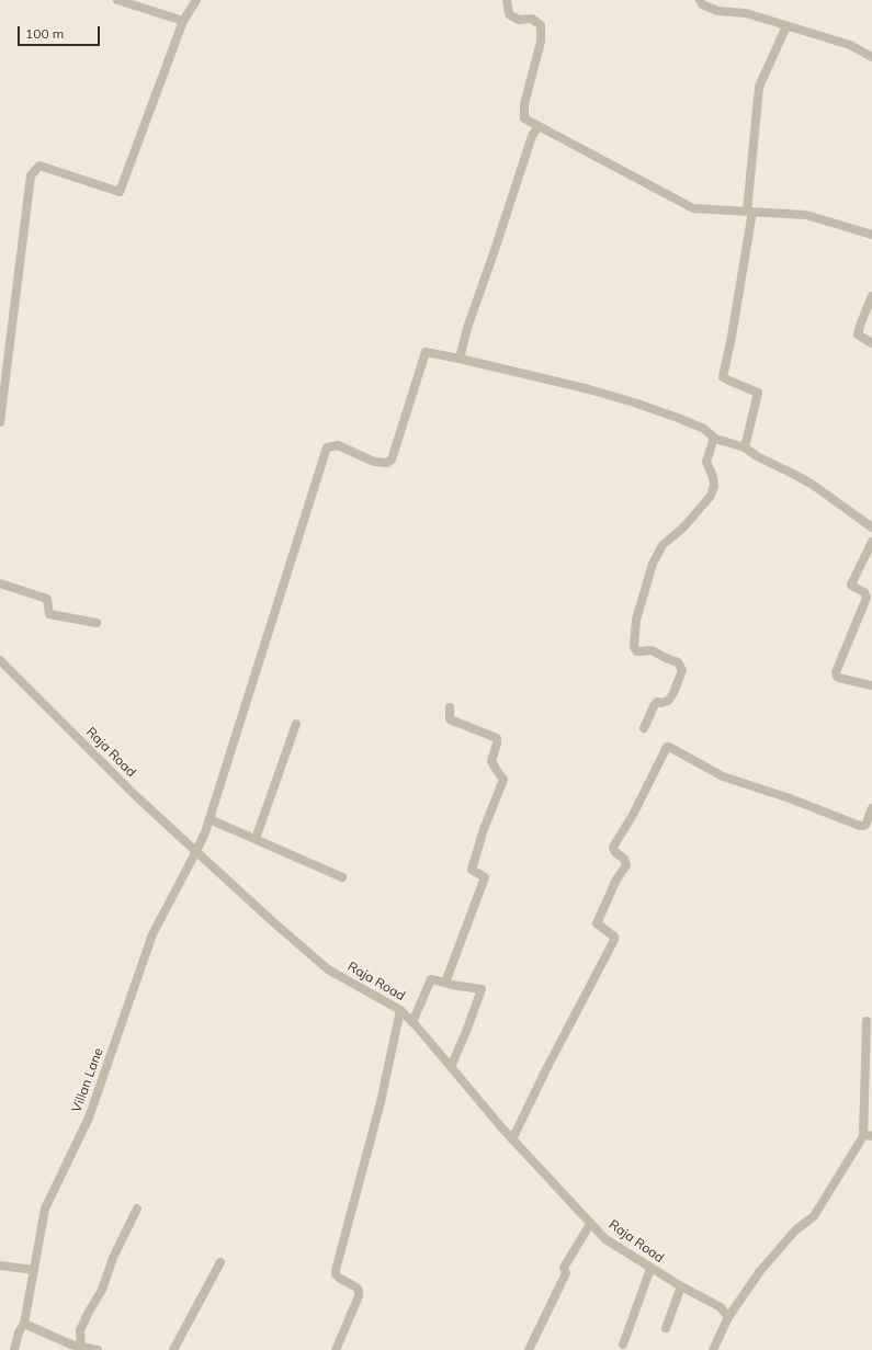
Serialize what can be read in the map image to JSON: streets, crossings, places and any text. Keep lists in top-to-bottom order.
{
  "streets": {
    "street": ["Raja Road", "Villan Lane"]
  },
  "crossings": [
    ["Raja Road", "Villan Lane"]
  ],
  "scale_bar": "100 m"
}
